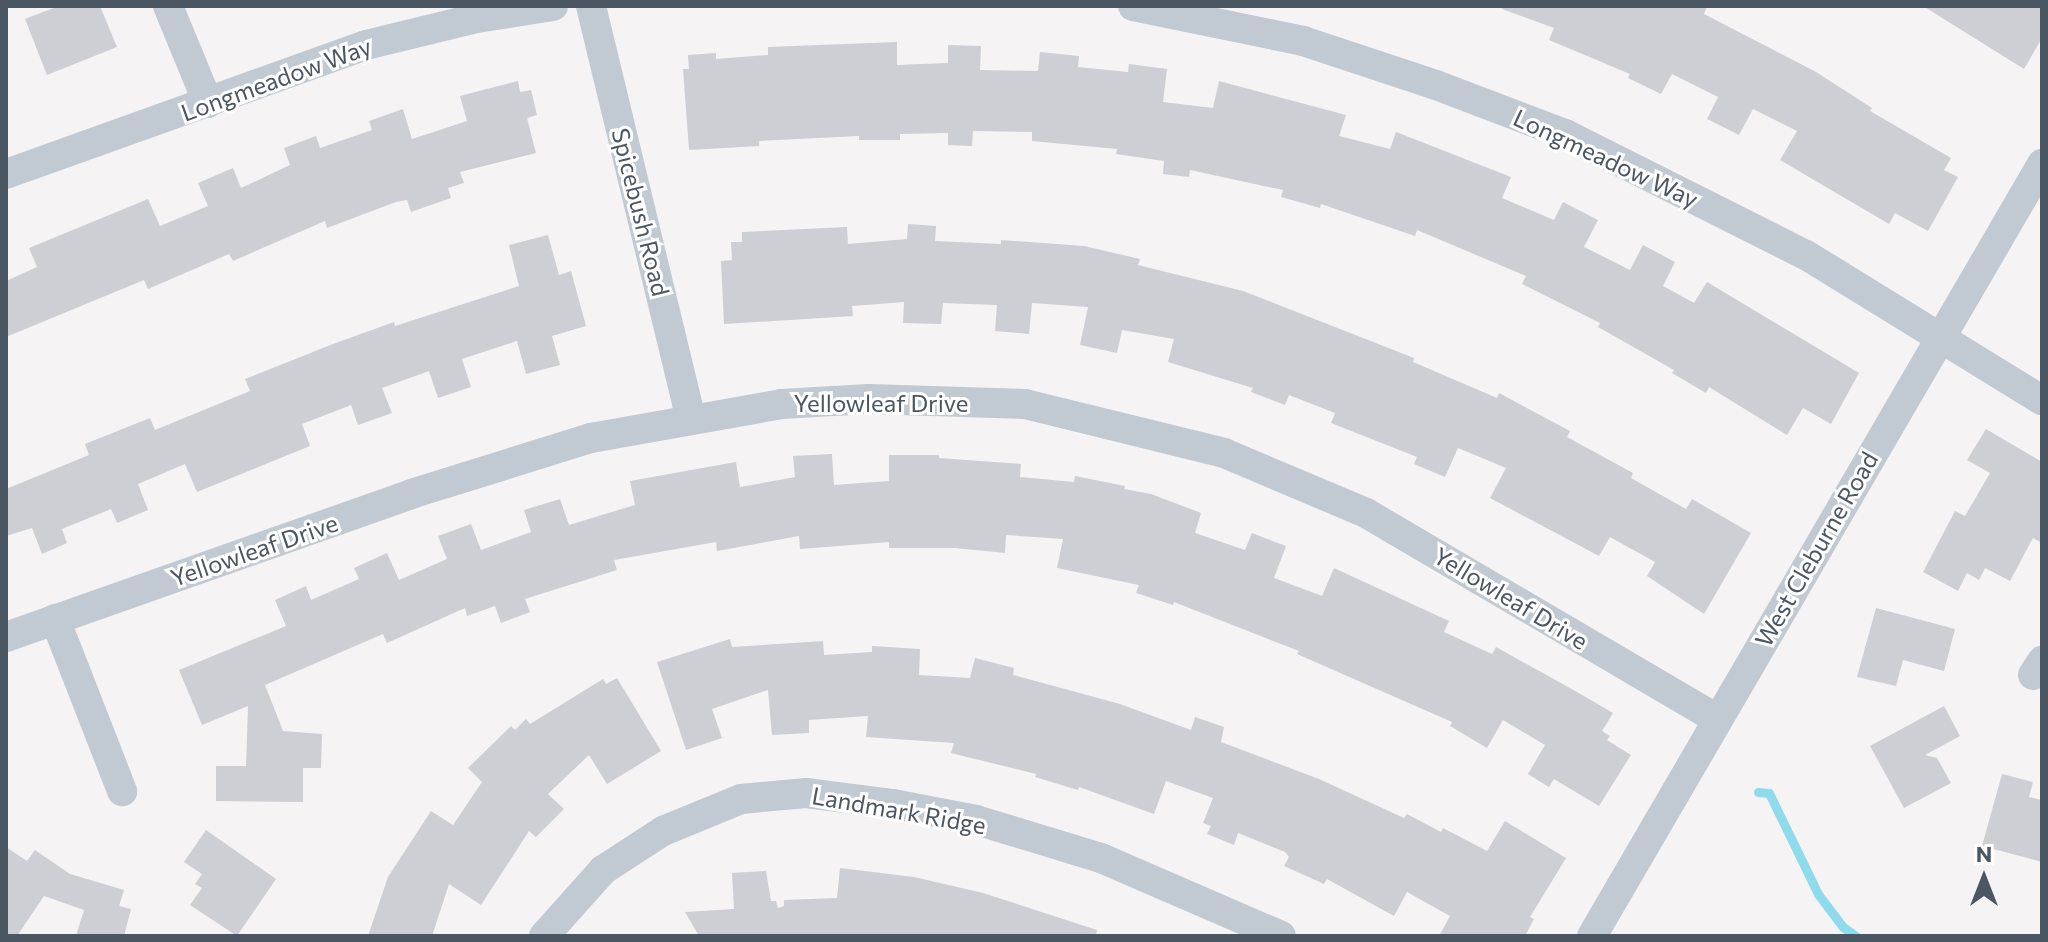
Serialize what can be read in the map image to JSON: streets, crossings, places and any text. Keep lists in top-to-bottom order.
{
  "streets": {
    "street": [
      "Longmeadow Way",
      "Spicebush Road",
      "Yellowleaf Drive",
      "West Cleburne Road",
      "Landmark Ridge"
    ]
  },
  "crossings": [
    ["Longmeadow Way", "West Cleburne Road"],
    ["Spicebush Road", "Yellowleaf Drive"],
    ["Yellowleaf Drive", "West Cleburne Road"]
  ],
  "north": "top"
}
